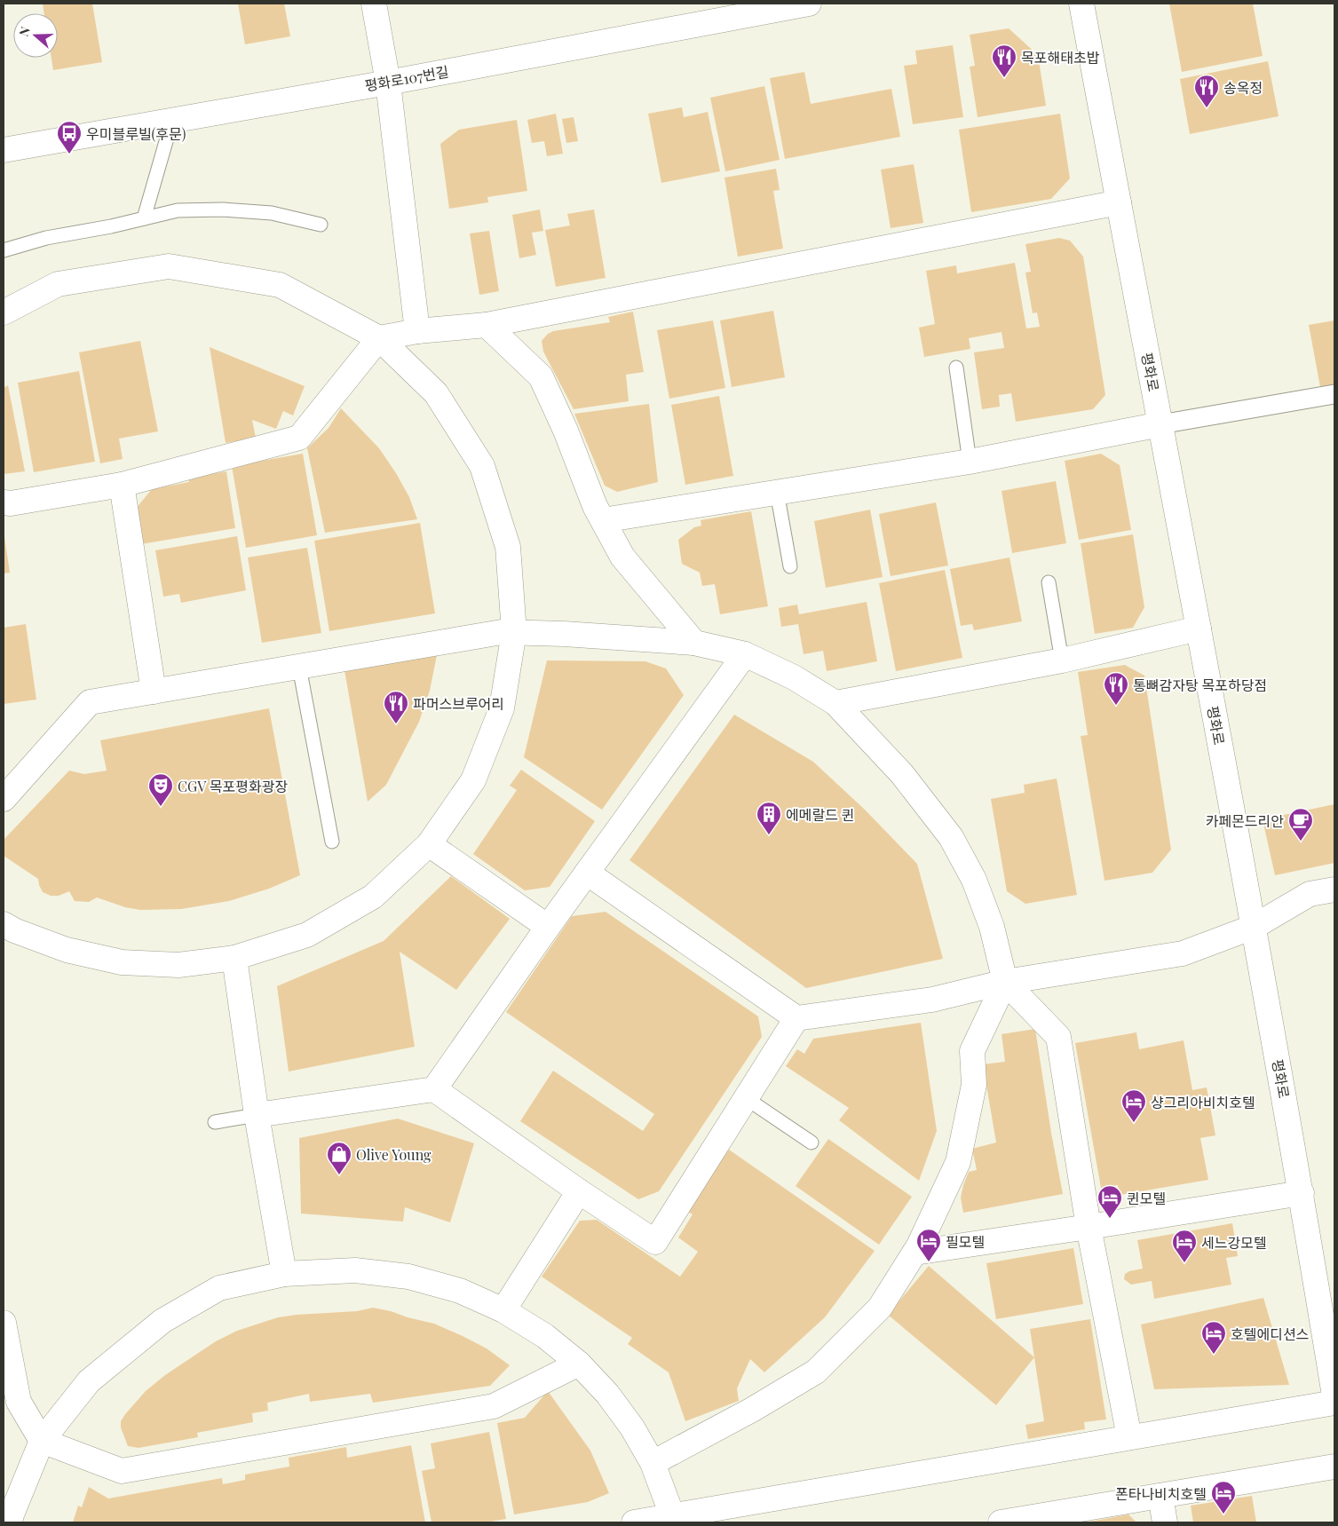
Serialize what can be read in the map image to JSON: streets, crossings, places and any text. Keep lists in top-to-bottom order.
{
  "streets": {
    "street": ["평화로107번길", "평화로"]
  },
  "places": {
    "restaurant": [
      "목포해태초밥",
      "송옥정",
      "통뼈감자탕 목포하당점",
      "파머스브루어리"
    ],
    "bus stop": ["우미블루빌(후문)"],
    "theatre": ["CGV 목포평화광장"],
    "building": ["에메랄드 퀸"],
    "cafe": ["카페몬드리안"],
    "hotel": [
      "샹그리아비치호텔",
      "퀸모텔",
      "필모텔",
      "세느강모텔",
      "호텔에디션스",
      "폰타나비치호텔"
    ],
    "shop": ["Olive Young"]
  },
  "north": "left"
}
